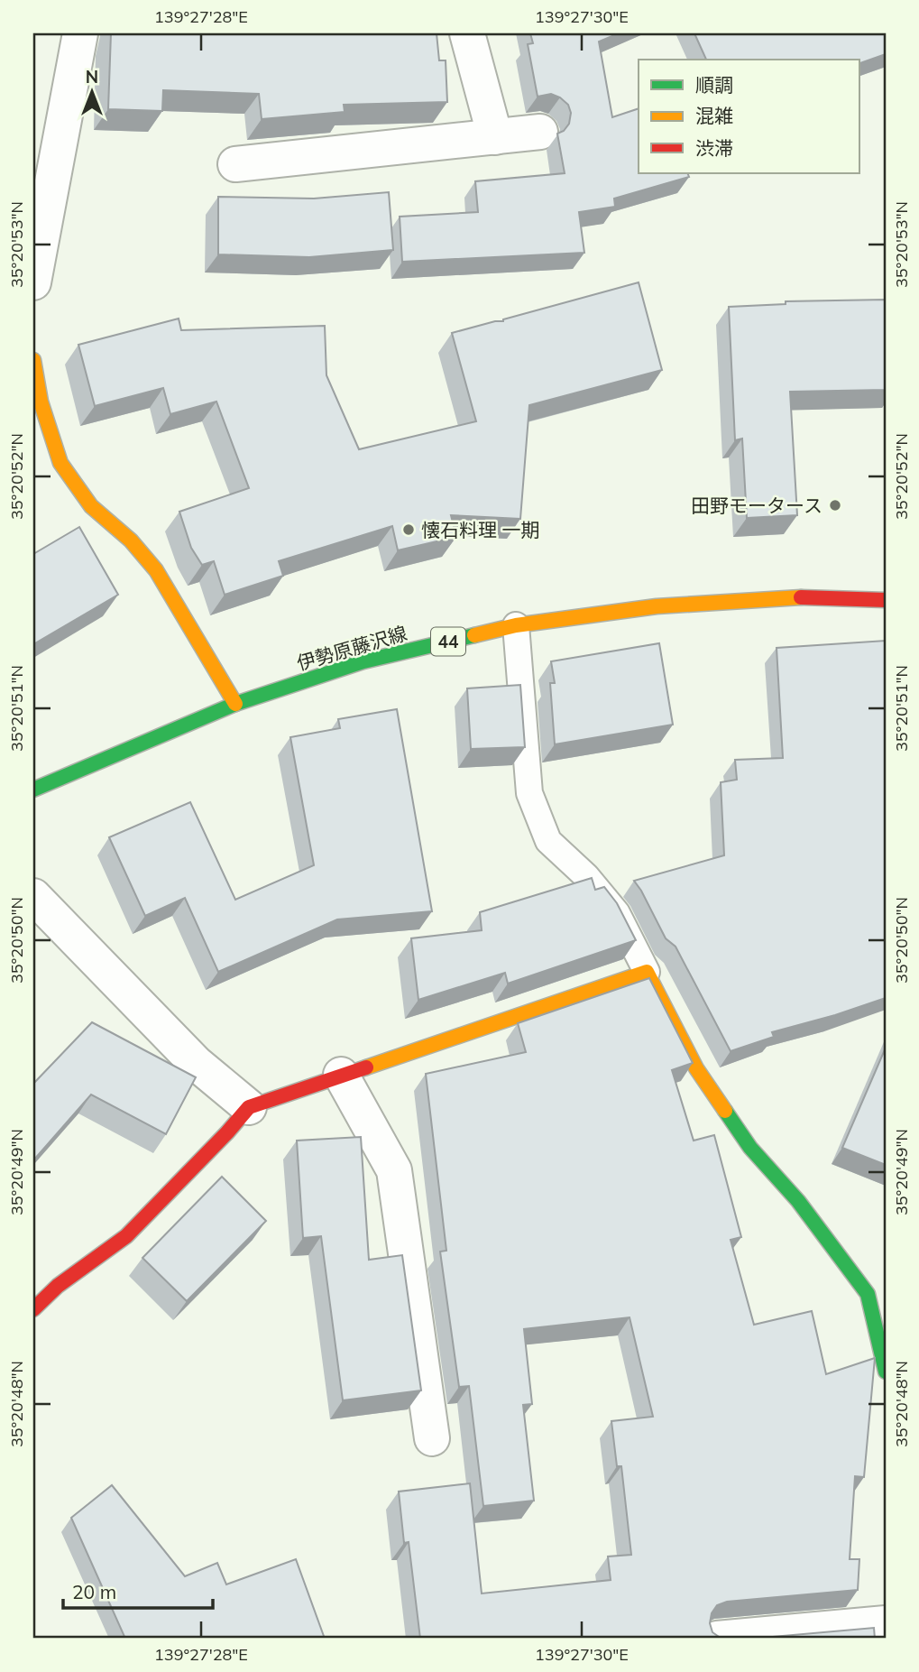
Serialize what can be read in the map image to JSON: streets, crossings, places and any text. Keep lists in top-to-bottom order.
{
  "streets": {
    "street": ["44", "伊勢原藤沢線"]
  },
  "places": ["田野モータース", "懐石料理 一期"],
  "legend": ["順調", "混雑", "渋滞"],
  "scale_bar": "20 m",
  "north": "top",
  "coordinates": [
    "139°27'28\"E",
    "139°27'30\"E",
    "35°20'53\"N",
    "35°20'52\"N",
    "35°20'51\"N",
    "35°20'50\"N",
    "35°20'49\"N",
    "35°20'48\"N"
  ]
}
